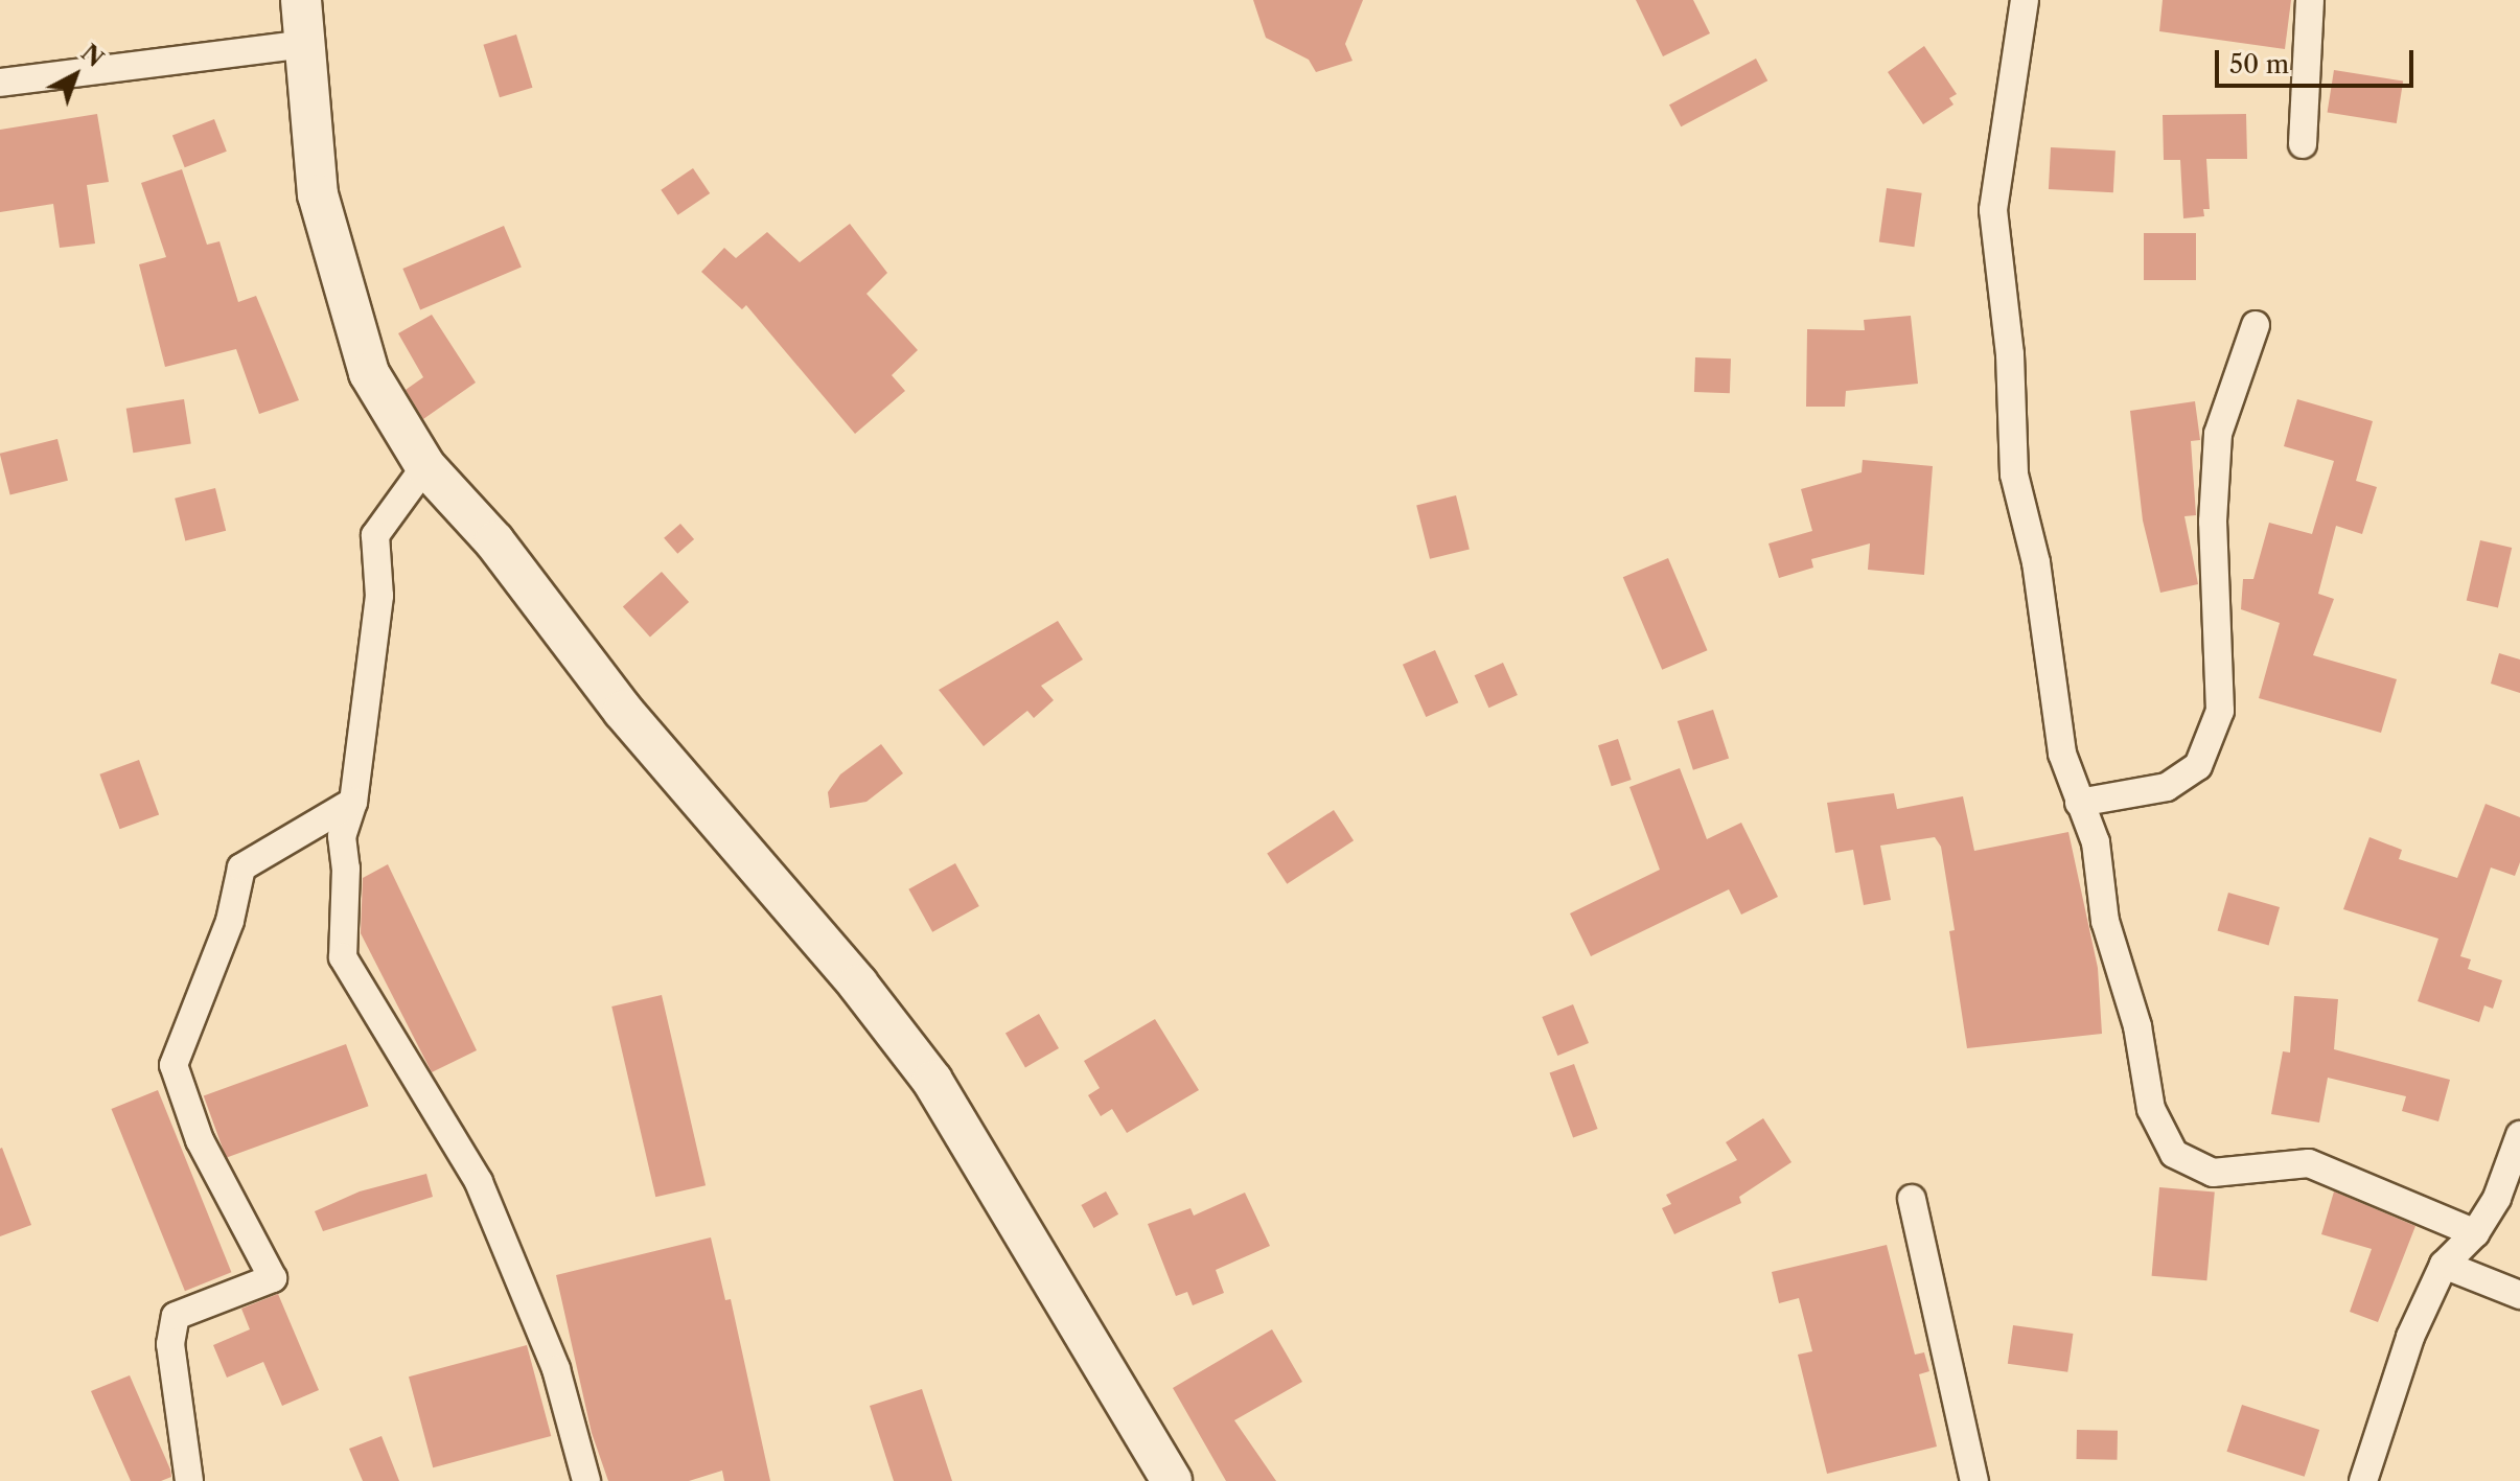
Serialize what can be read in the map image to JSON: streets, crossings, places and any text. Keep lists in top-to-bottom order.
{
  "scale_bar": "50 m",
  "north": "top right"
}
